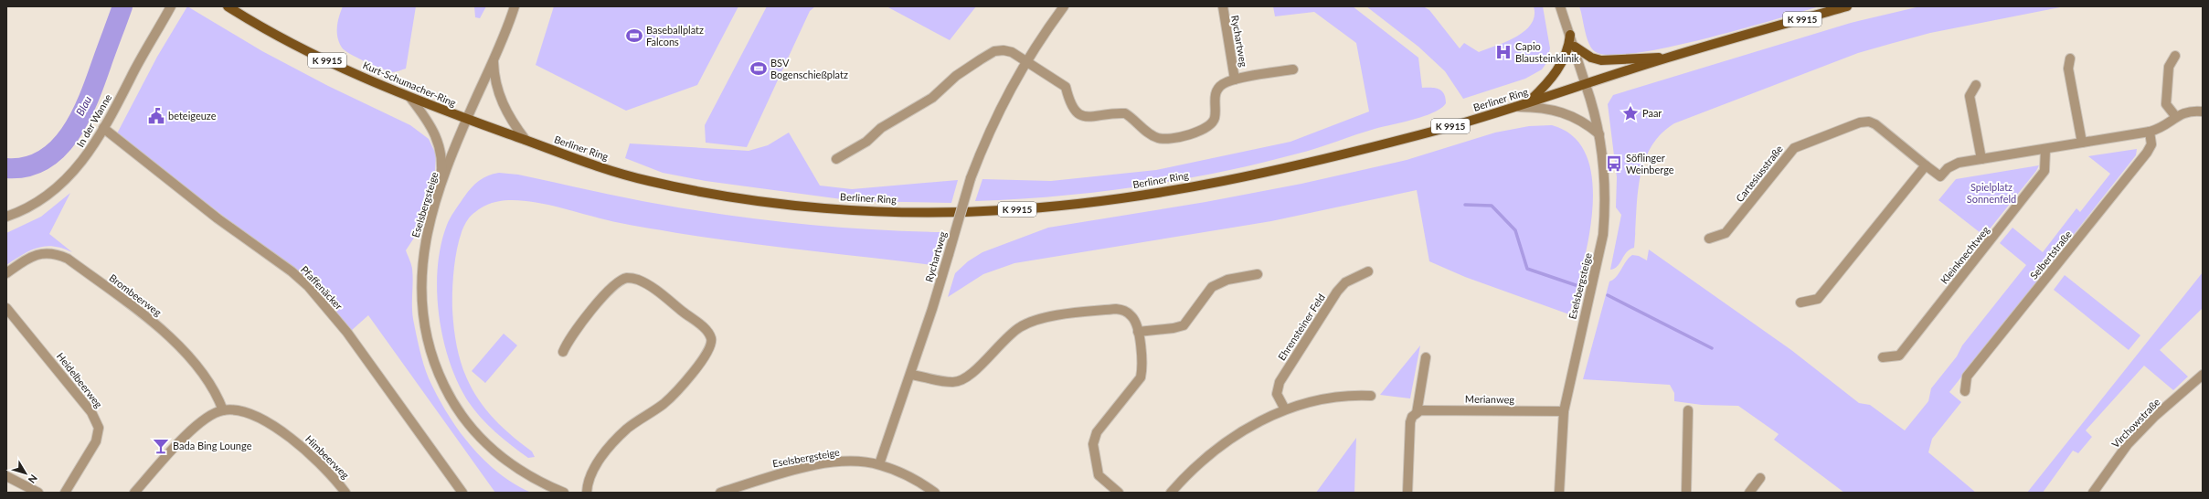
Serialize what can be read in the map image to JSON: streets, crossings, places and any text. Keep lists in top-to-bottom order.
{
  "streets": {
    "main road": ["K 9915", "Kurt-Schumacher-Ring", "Berliner Ring"],
    "street": [
      "Rychartweg",
      "In der Wanne",
      "Cartesiusstraße",
      "Eselsbergsteige",
      "Kleinknechtweg",
      "Selbertstraße",
      "Pfaffenäcker",
      "Brombeerweg",
      "Ehrensteiner Feld",
      "Heidelbeerweg",
      "Merianweg",
      "Virchowstraße",
      "Himbeerweg"
    ]
  },
  "crossings": [
    ["Rychartweg", "Eselsbergsteige"],
    ["Kurt-Schumacher-Ring", "Berliner Ring"],
    ["Kurt-Schumacher-Ring", "Eselsbergsteige"],
    ["Berliner Ring", "Eselsbergsteige"],
    ["In der Wanne", "Pfaffenäcker"],
    ["Cartesiusstraße", "Kleinknechtweg"],
    ["Cartesiusstraße", "Selbertstraße"],
    ["Eselsbergsteige", "Merianweg"],
    ["Brombeerweg", "Himbeerweg"]
  ],
  "water": ["Blau"],
  "parks": ["Spielplatz Sonnenfeld"],
  "places": {
    "sports": ["Baseballplatz Falcons", "BSV Bogenschießplatz"],
    "hospital": ["Capio Blausteinklinik"],
    "place": ["Paar"],
    "public building": ["beteigeuze"],
    "bus stop": ["Söflinger Weinberge"],
    "bar": ["Bada Bing Lounge"]
  },
  "north": "bottom right"
}
